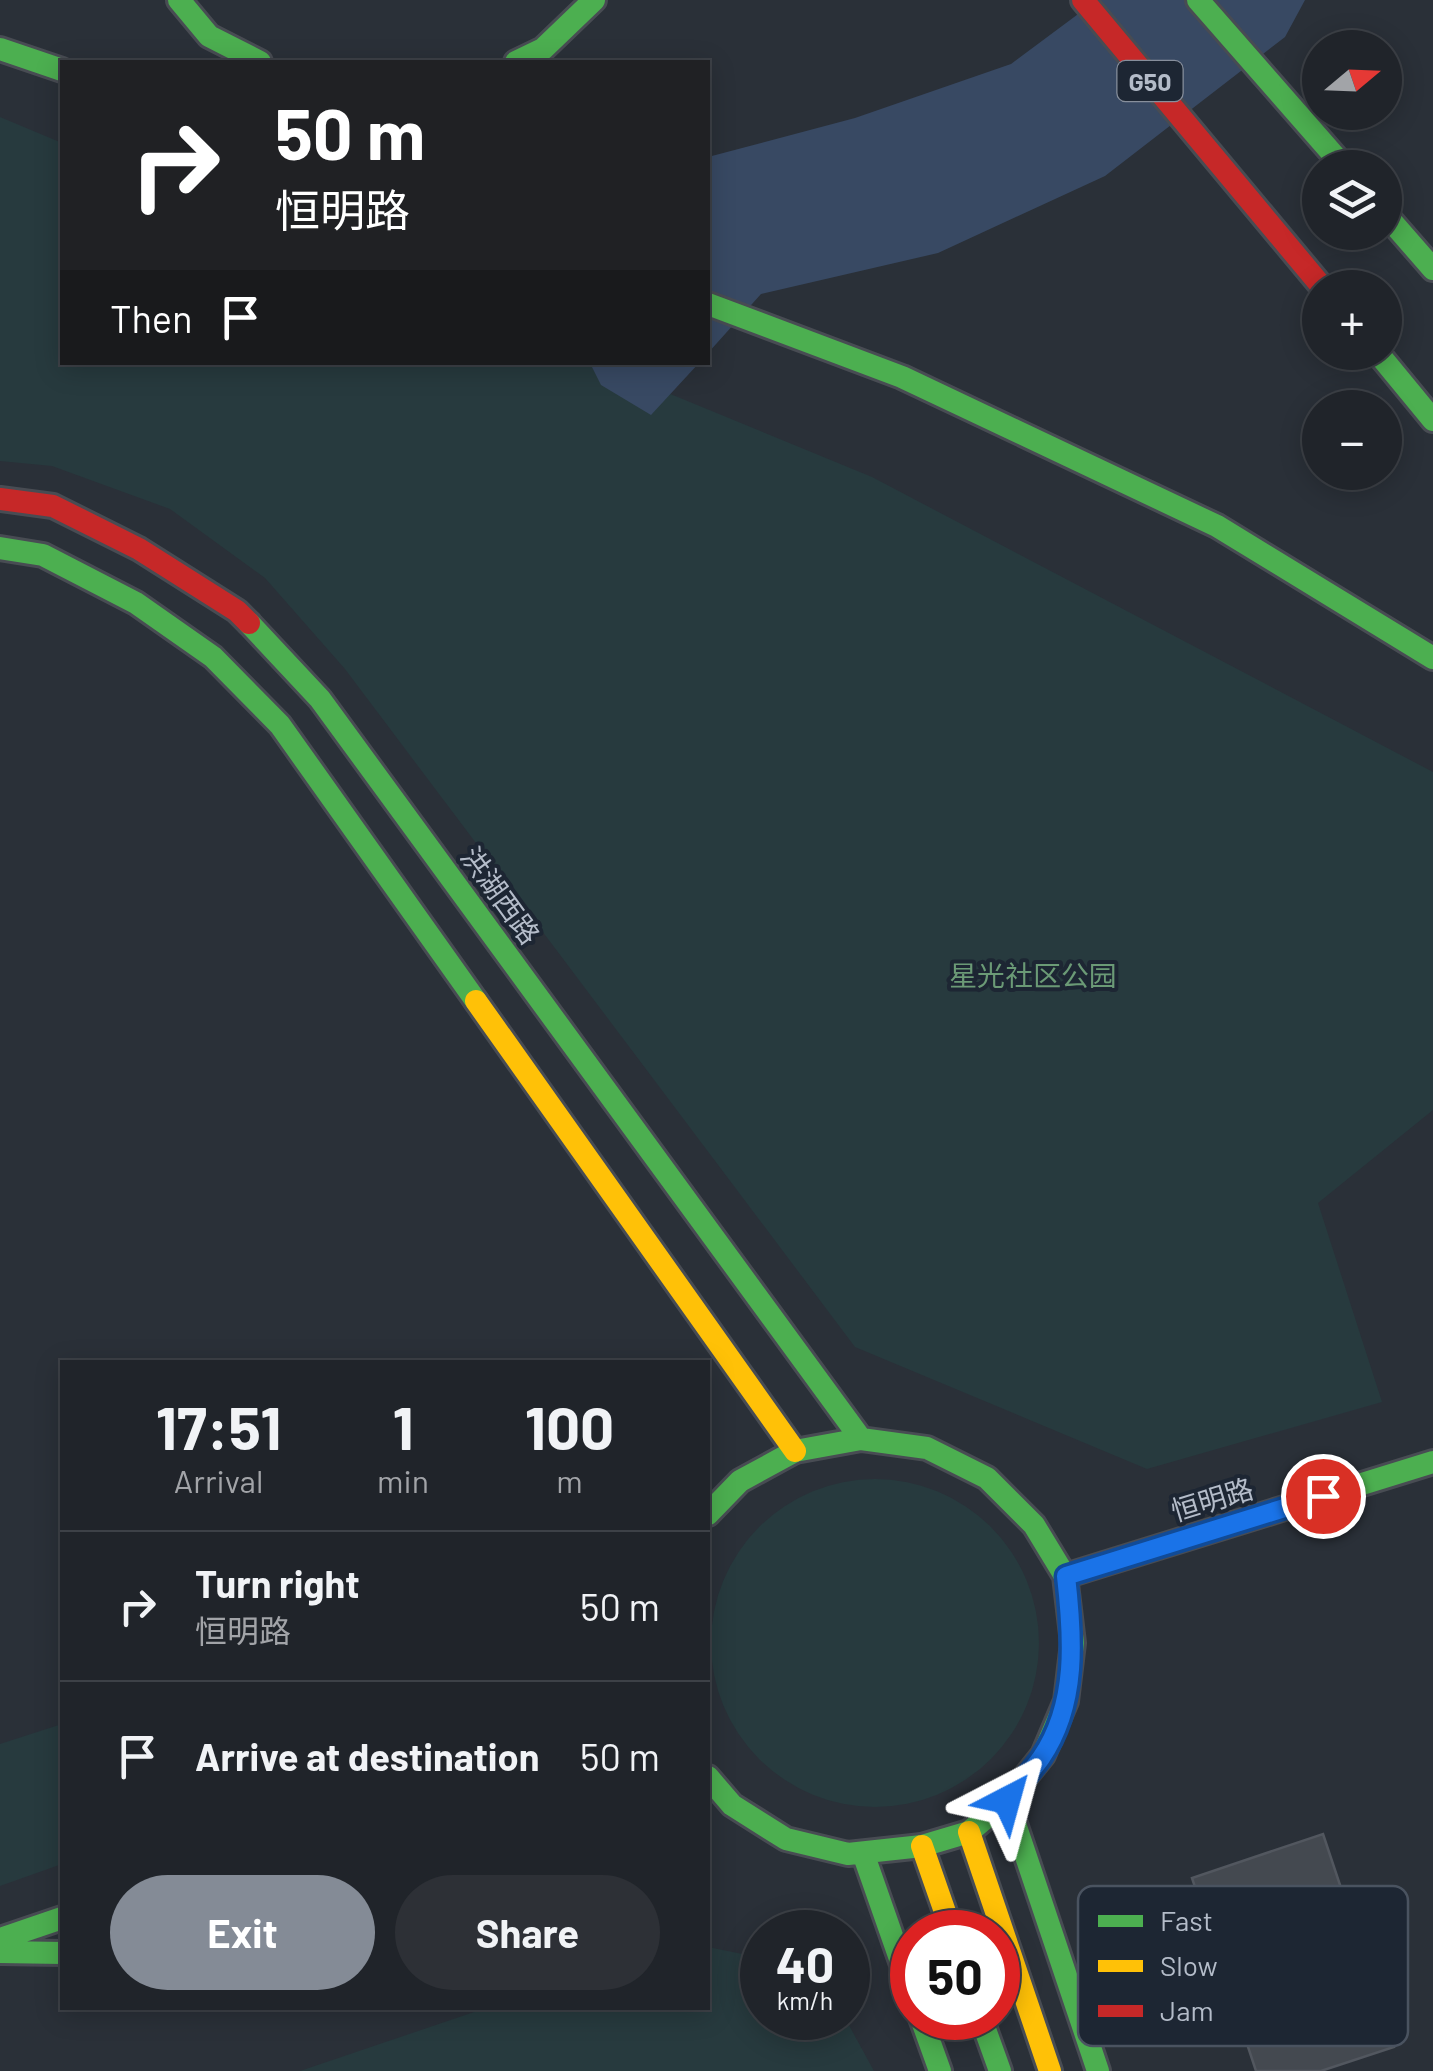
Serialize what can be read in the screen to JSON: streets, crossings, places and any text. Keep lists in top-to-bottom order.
{
  "streets": {
    "main road": ["G50", "洪湖西路", "恒明路"]
  },
  "parks": ["星光社区公园"],
  "legend": ["Fast", "Slow", "Jam"],
  "north": "right",
  "page": {
    "map_buttons": ["+", "−"],
    "turn": ["50 m", "恒明路"],
    "then": "Then",
    "eta": [
      "17:51",
      "Arrival",
      "1",
      "min",
      "100",
      "m"
    ],
    "list": [
      {
        "name": "Turn right",
        "note": "恒明路",
        "value": "50 m"
      },
      {
        "name": "Arrive at destination",
        "value": "50 m"
      }
    ],
    "buttons": ["Exit", "Share"],
    "speed": "40 km/h",
    "limit": "50"
  }
}
